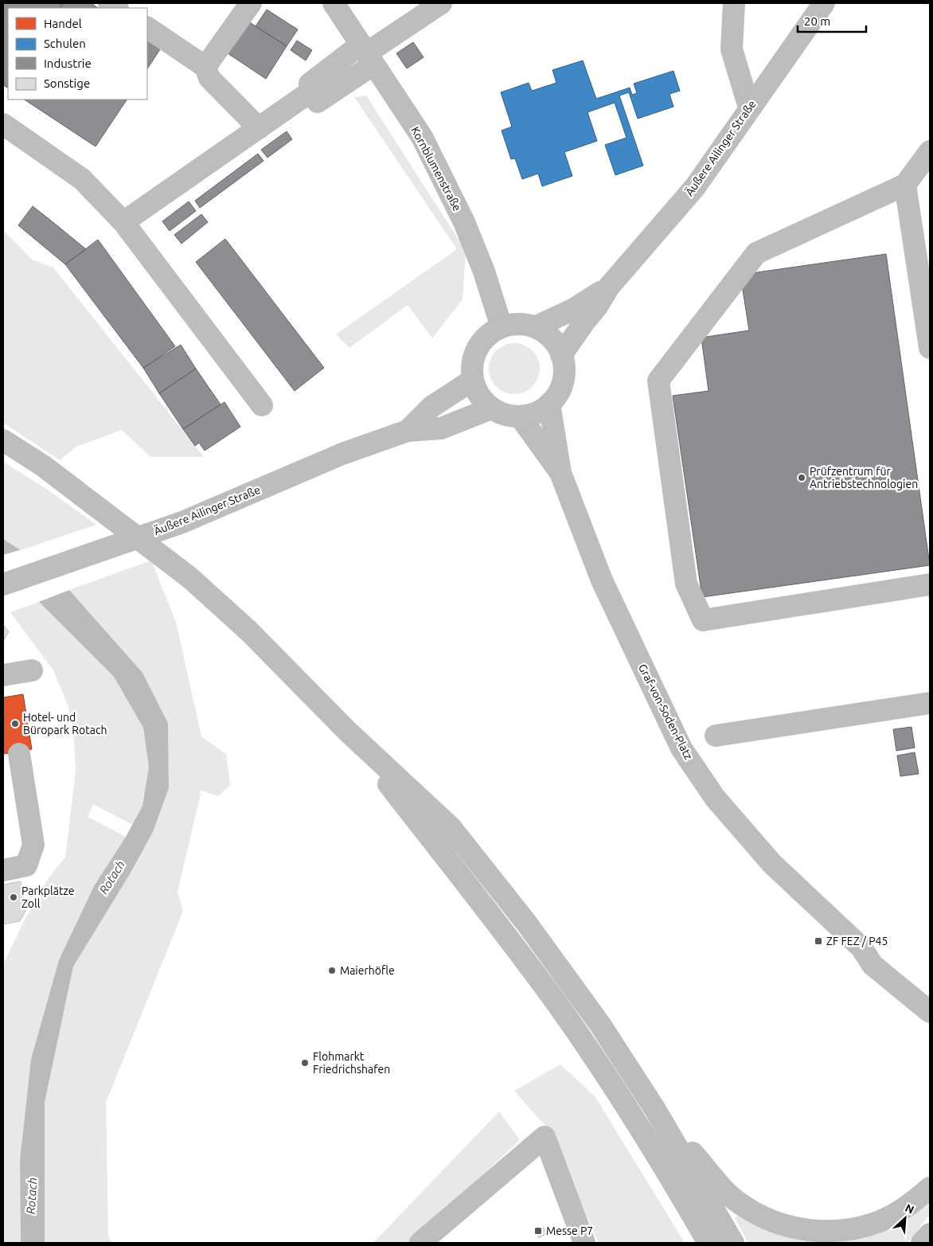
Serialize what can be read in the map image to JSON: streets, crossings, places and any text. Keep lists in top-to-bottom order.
{
  "streets": {
    "main road": ["Äußere Ailinger Straße", "Kornblumenstraße", "Graf-von-Soden-Platz"]
  },
  "crossings": [
    ["Äußere Ailinger Straße", "Kornblumenstraße"],
    ["Äußere Ailinger Straße", "Graf-von-Soden-Platz"],
    ["Kornblumenstraße", "Graf-von-Soden-Platz"]
  ],
  "water": ["Rotach"],
  "places": {
    "other": [
      "Prüfzentrum für Antriebstechnologien",
      "Hotel- und Büropark Rotach",
      "Parkplätze Zoll",
      "Maierhöfle",
      "Flohmarkt Friedrichshafen"
    ],
    "transit": ["ZF FEZ / P45", "Messe P7"]
  },
  "legend": [
    "Handel",
    "Schulen",
    "Industrie",
    "Sonstige"
  ],
  "scale_bar": "20 m",
  "north": "top right"
}
